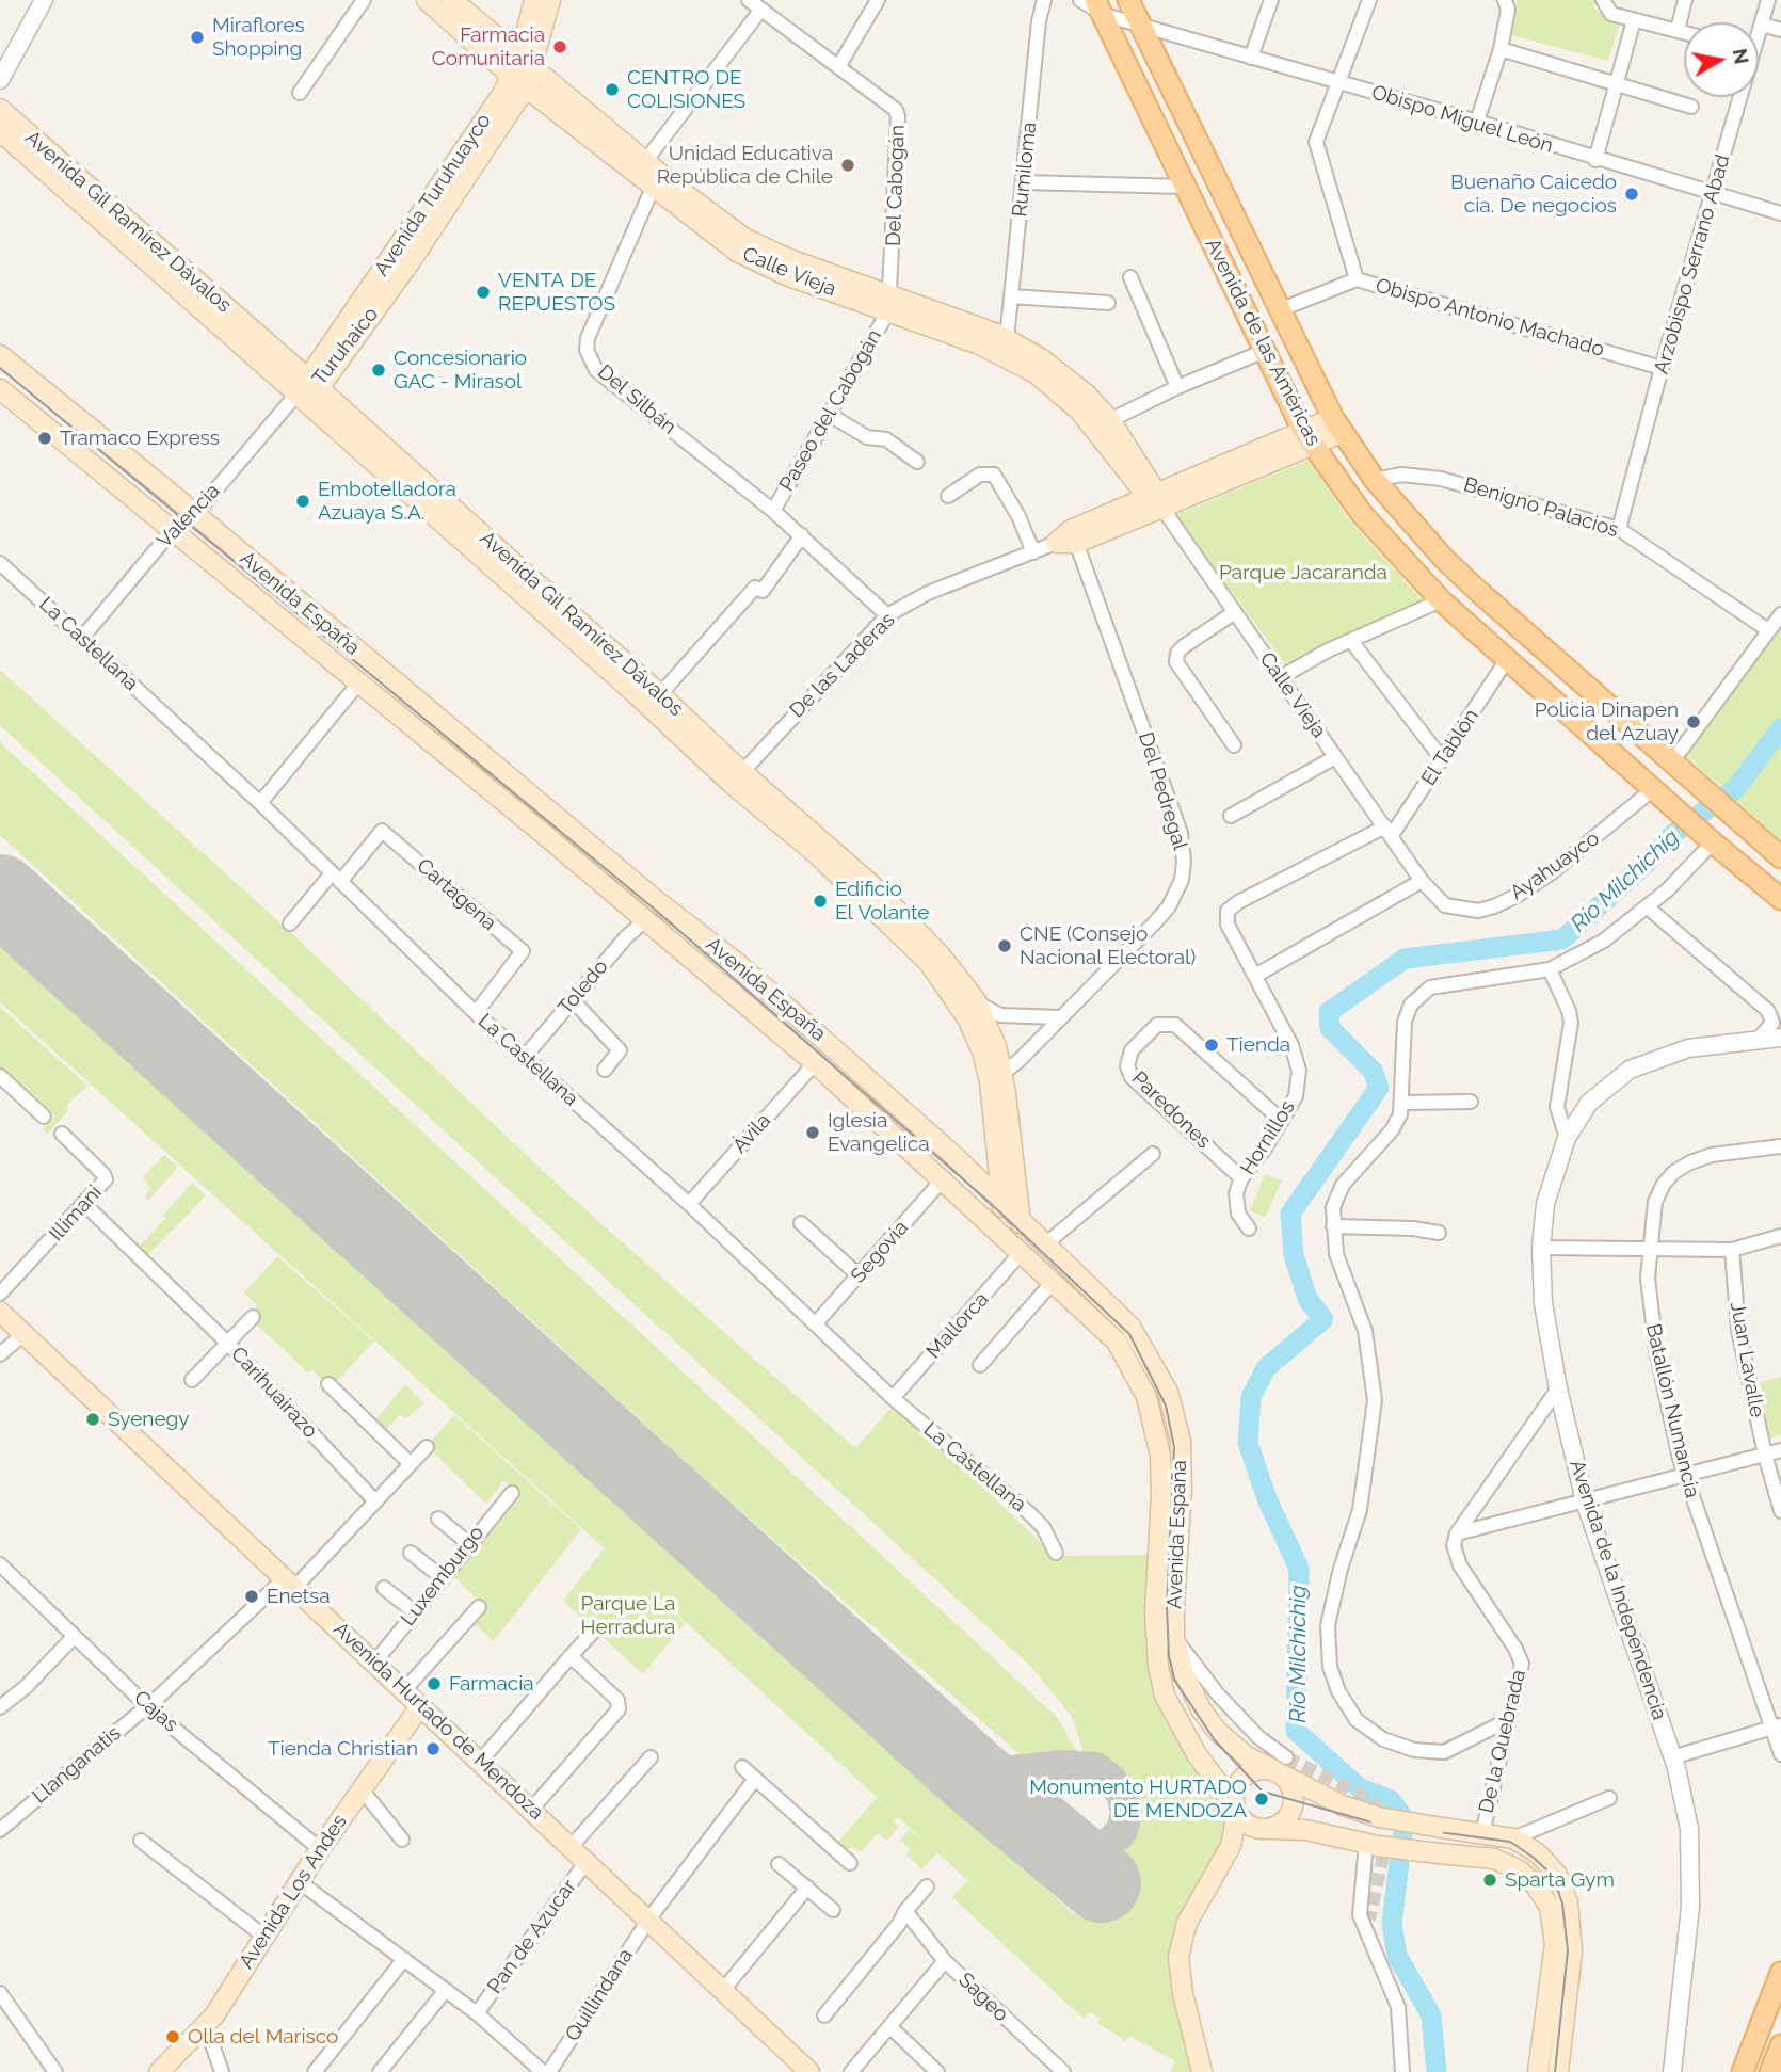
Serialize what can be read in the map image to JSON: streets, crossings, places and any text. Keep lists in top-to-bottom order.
{
  "streets": {
    "main road": [
      "Avenida Turuhuayco",
      "Avenida Gil Ramírez Dávalos",
      "Calle Vieja",
      "Avenida de las Américas",
      "Avenida España",
      "De las Laderas",
      "Avenida Hurtado de Mendoza",
      "Avenida Los Andes"
    ],
    "street": [
      "Obispo Miguel León",
      "Rumiloma",
      "Del Cabogán",
      "Arzobispo Serrano Abad",
      "Obispo Antonio Machado",
      "Del Silbán",
      "Paseo del Cabogán",
      "Benigno Palacios",
      "Valencia",
      "La Castellana",
      "El Tablón",
      "Del Pedregal",
      "Ayahuayco",
      "Cartagena",
      "Toledo",
      "Paredones",
      "Ávila",
      "Hornillos",
      "Illimani",
      "Segovia",
      "Mallorca",
      "Juan Lavalle",
      "Carihuairazo",
      "Batallón Numancia",
      "Luxemburgo",
      "Avenida de la Independencia",
      "Cajas",
      "De la Quebrada",
      "Llanganatis",
      "Pan de Azucar",
      "Quillindana",
      "Sageo"
    ]
  },
  "crossings": [
    ["Obispo Miguel León", "Arzobispo Serrano Abad"],
    ["Obispo Miguel León", "Avenida de las Américas"],
    ["Rumiloma", "Calle Vieja"],
    ["Del Cabogán", "Calle Vieja"],
    ["Del Cabogán", "Paseo del Cabogán"],
    ["Avenida Turuhuayco", "Avenida Gil Ramírez Dávalos"],
    ["Avenida Turuhuayco", "Calle Vieja"],
    ["Avenida Turuhuayco", "Valencia"],
    ["Avenida Gil Ramírez Dávalos", "Valencia"],
    ["Avenida Gil Ramírez Dávalos", "Avenida España"],
    ["Avenida Gil Ramírez Dávalos", "De las Laderas"],
    ["Avenida Gil Ramírez Dávalos", "Del Pedregal"],
    ["Arzobispo Serrano Abad", "Obispo Antonio Machado"],
    ["Arzobispo Serrano Abad", "Benigno Palacios"],
    ["Calle Vieja", "Del Silbán"],
    ["Calle Vieja", "Paseo del Cabogán"],
    ["Calle Vieja", "De las Laderas"],
    ["Calle Vieja", "El Tablón"],
    ["Calle Vieja", "Ayahuayco"],
    ["Obispo Antonio Machado", "Avenida de las Américas"],
    ["Avenida de las Américas", "Benigno Palacios"],
    ["Avenida de las Américas", "De las Laderas"],
    ["Avenida de las Américas", "El Tablón"],
    ["Avenida de las Américas", "Ayahuayco"],
    ["Del Silbán", "Paseo del Cabogán"],
    ["Del Silbán", "De las Laderas"],
    ["Valencia", "Avenida España"],
    ["Valencia", "La Castellana"],
    ["Avenida España", "Toledo"],
    ["Avenida España", "Ávila"],
    ["Avenida España", "Segovia"],
    ["Avenida España", "Mallorca"],
    ["Avenida España", "De la Quebrada"],
    ["La Castellana", "Cartagena"],
    ["La Castellana", "Toledo"],
    ["La Castellana", "Ávila"],
    ["La Castellana", "Segovia"],
    ["La Castellana", "Mallorca"],
    ["De las Laderas", "Del Pedregal"],
    ["El Tablón", "Hornillos"],
    ["Paredones", "Hornillos"],
    ["Illimani", "Carihuairazo"],
    ["Luxemburgo", "Avenida Hurtado de Mendoza"],
    ["Cajas", "Llanganatis"],
    ["Cajas", "Avenida Los Andes"],
    ["Avenida Hurtado de Mendoza", "Llanganatis"],
    ["Avenida Hurtado de Mendoza", "Avenida Los Andes"],
    ["Avenida Hurtado de Mendoza", "Pan de Azucar"],
    ["Avenida Hurtado de Mendoza", "Quillindana"]
  ],
  "water": ["Río Milchichig"],
  "parks": ["Parque Jacaranda", "Parque La Herradura"],
  "places": [
    "Miraflores Shopping",
    "Farmacia Comunitaria",
    "CENTRO DE COLISIONES",
    "Unidad Educativa República de Chile",
    "Buenaño Caicedo cia. De negocios",
    "VENTA DE REPUESTOS",
    "Concesionario GAC - Mirasol",
    "Tramaco Express",
    "Embotelladora Azuaya S.A.",
    "Policia Dinapen del Azuay",
    "Edificio El Volante",
    "CNE (Consejo Nacional Electoral)",
    "Tienda",
    "Iglesia Evangelica",
    "Syenegy",
    "Enetsa",
    "Farmacia",
    "Tienda Christian",
    "Monumento HURTADO DE MENDOZA",
    "Sparta Gym",
    "Olla del Marisco"
  ],
  "north": "right"
}
